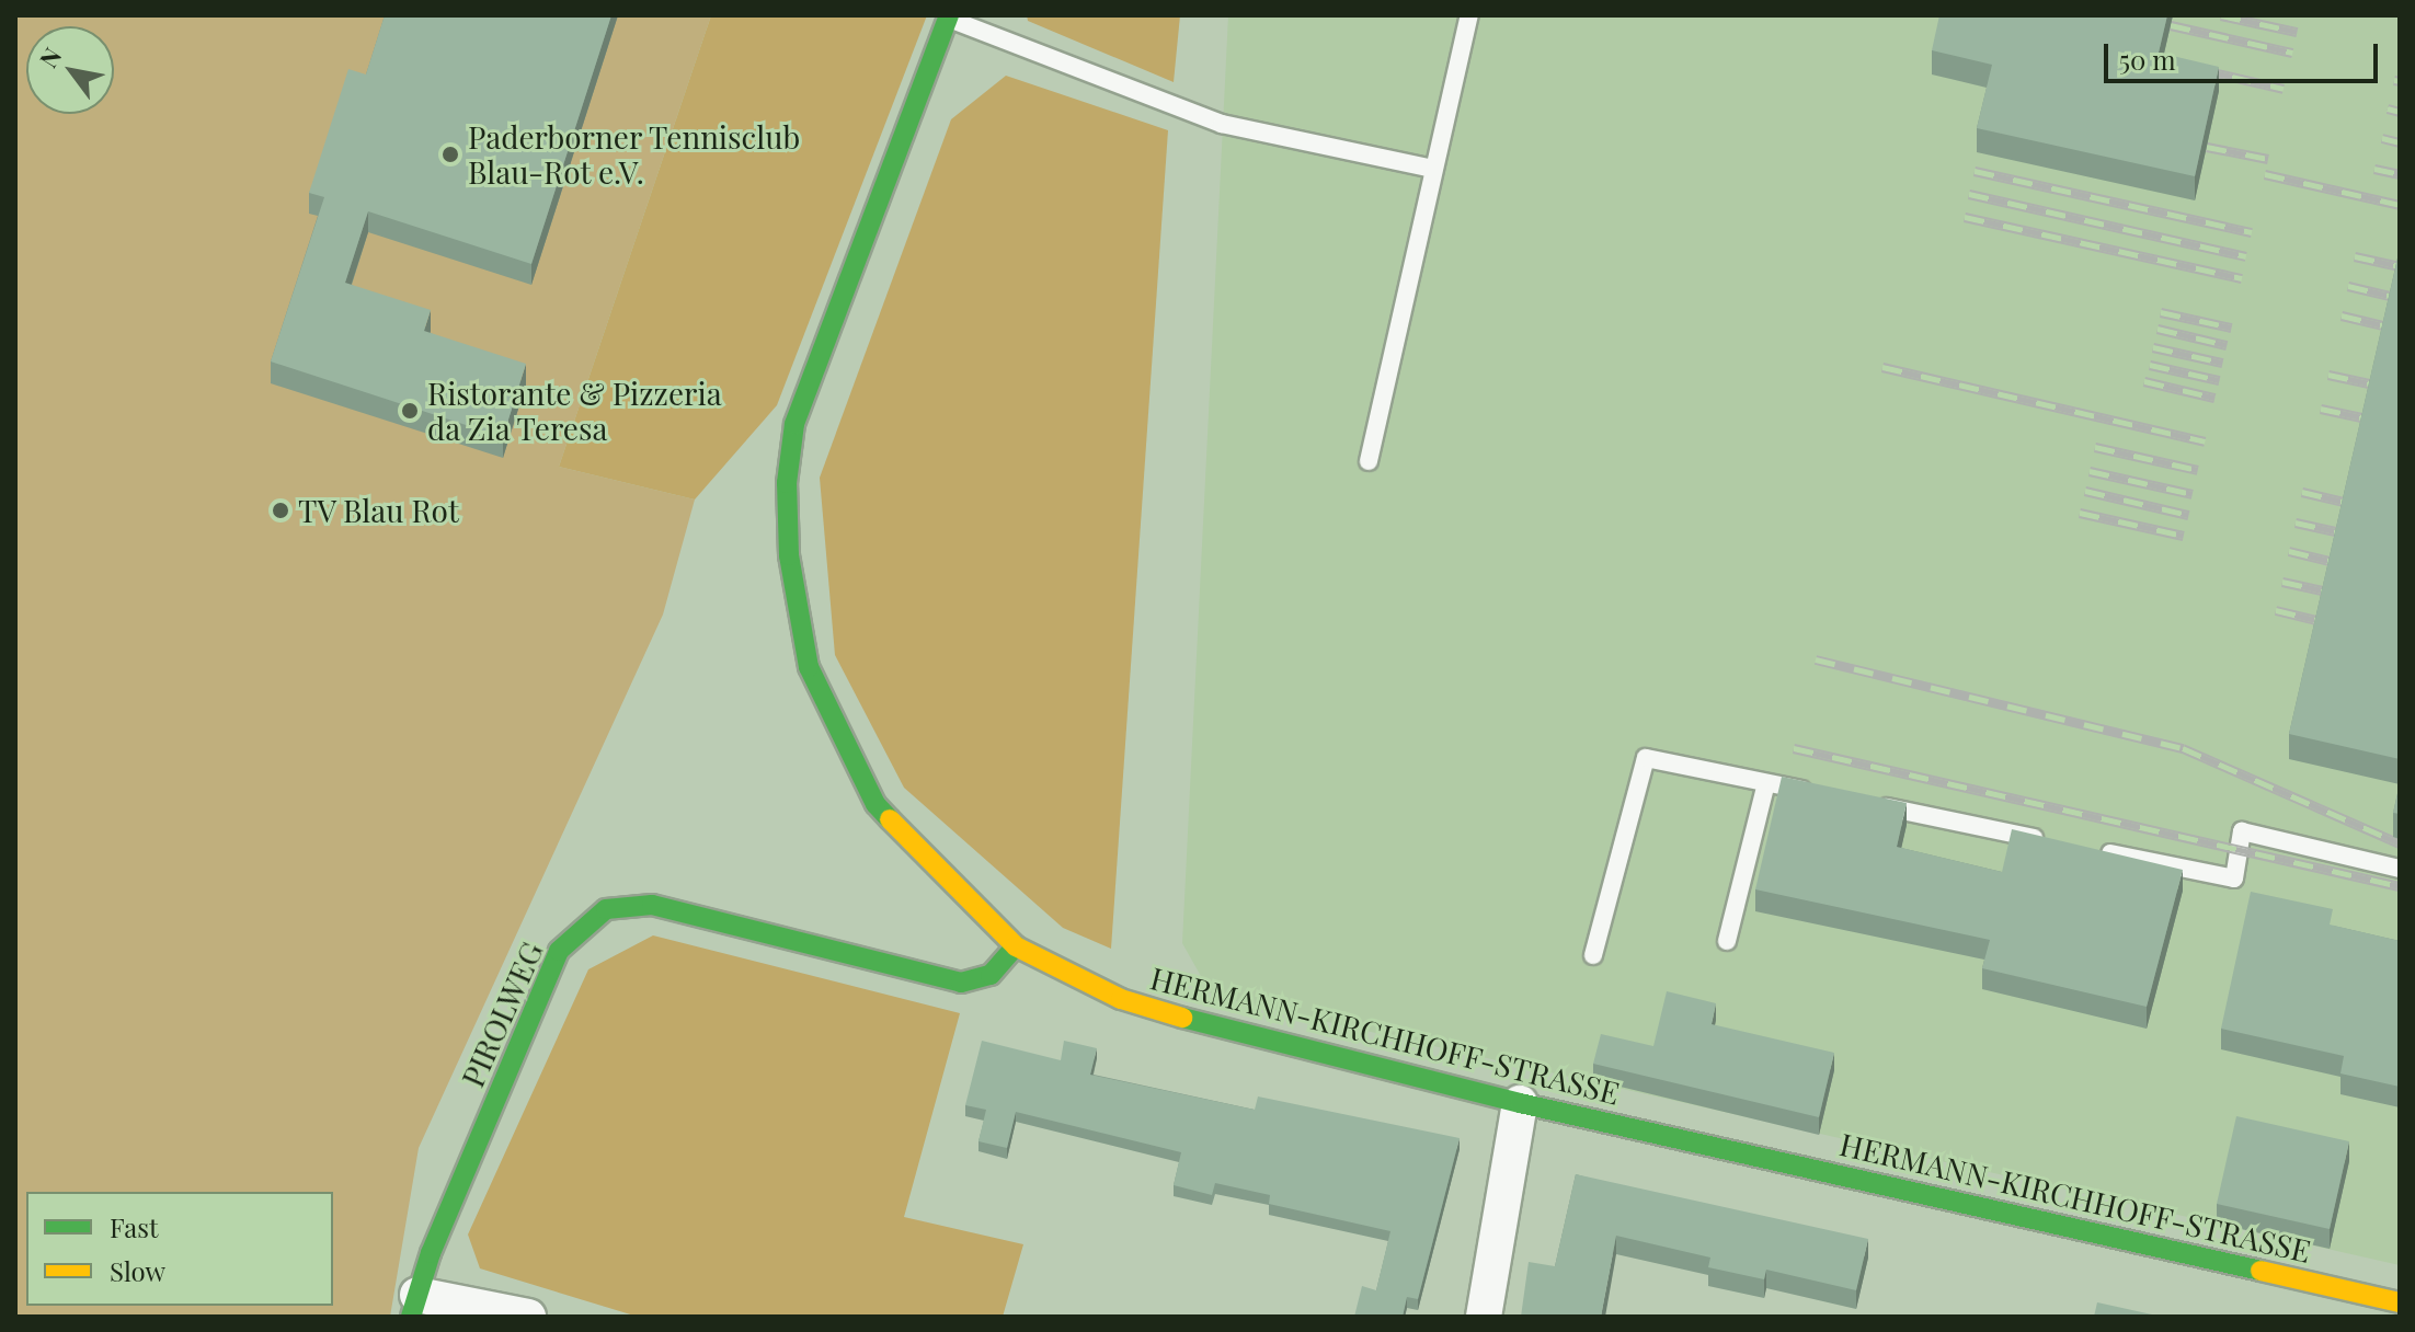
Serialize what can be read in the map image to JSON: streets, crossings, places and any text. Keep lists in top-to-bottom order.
{
  "streets": {
    "street": ["PIROLWEG", "HERMANN-KIRCHHOFF-STRASSE"]
  },
  "crossings": [
    ["PIROLWEG", "HERMANN-KIRCHHOFF-STRASSE"]
  ],
  "places": ["Paderborner Tennisclub Blau-Rot e.V.", "Ristorante & Pizzeria da Zia Teresa", "TV Blau Rot"],
  "legend": ["Fast", "Slow"],
  "scale_bar": "50 m",
  "north": "top left"
}
